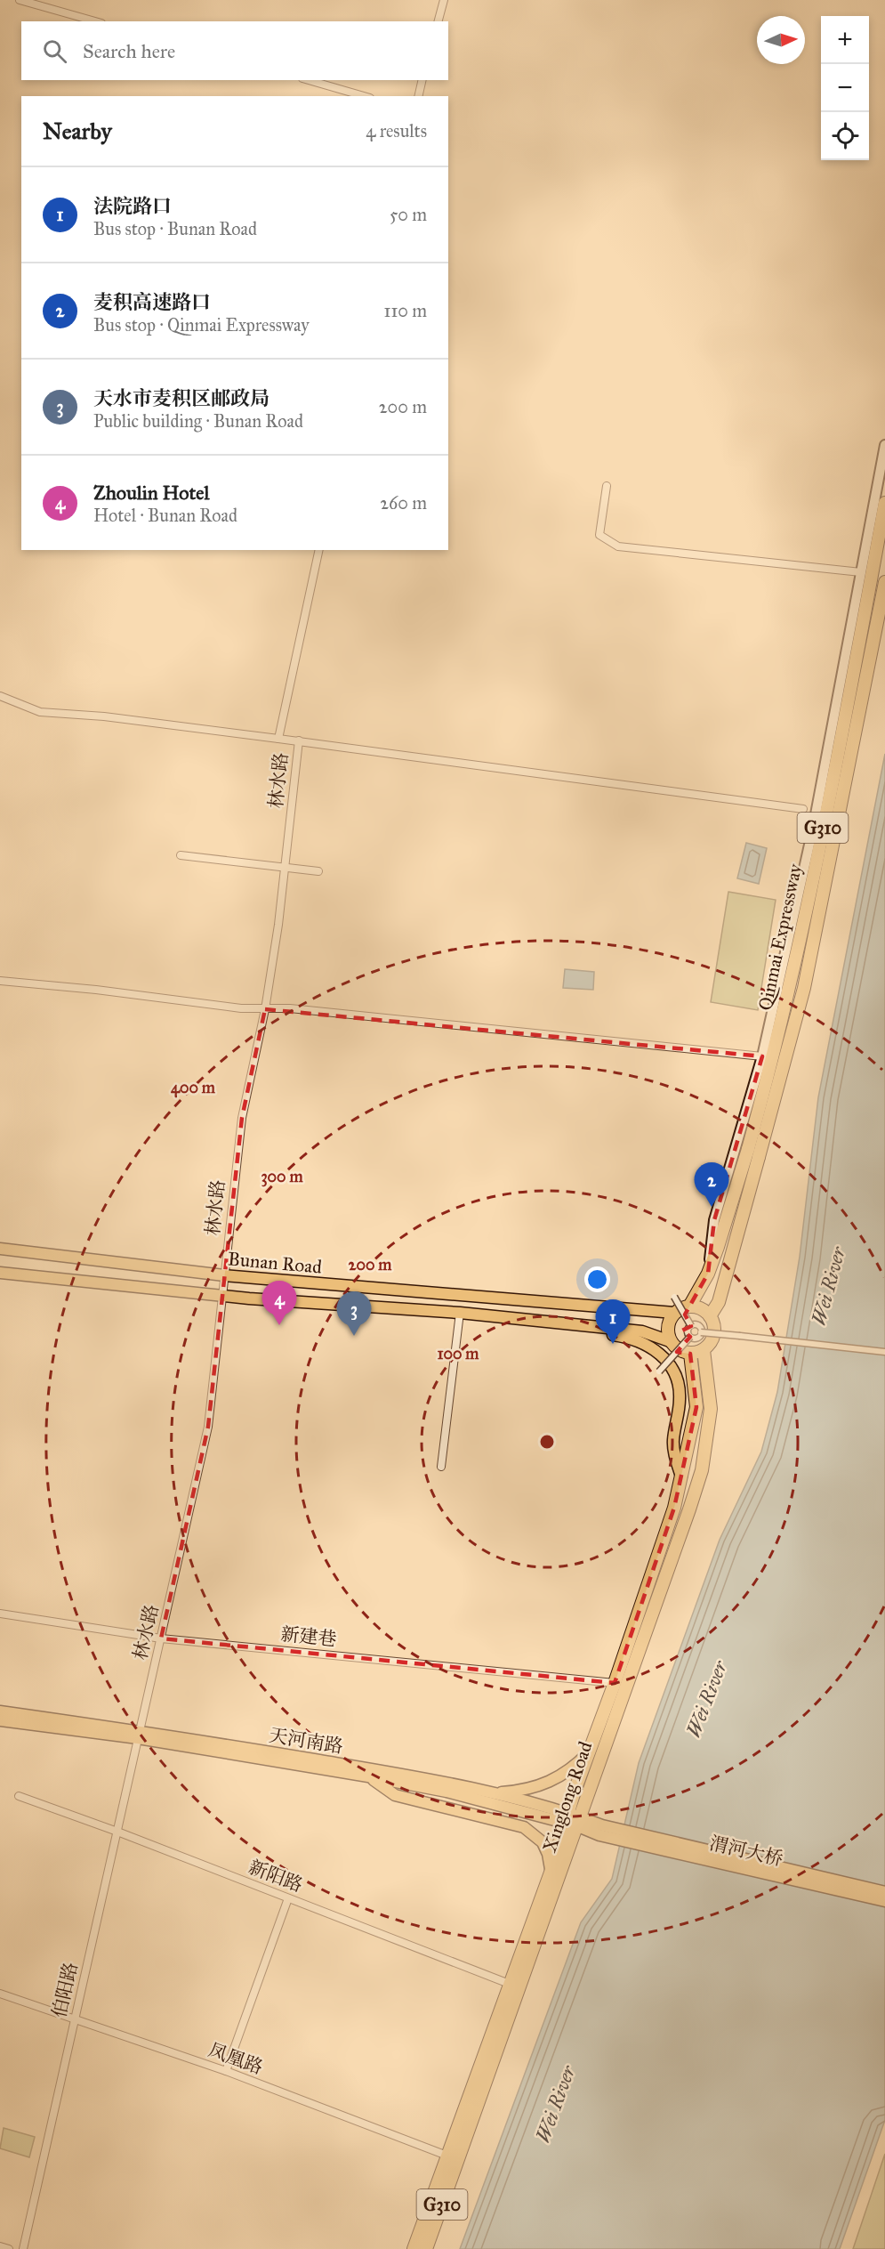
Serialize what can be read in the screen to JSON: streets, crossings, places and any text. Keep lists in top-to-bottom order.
{
  "streets": {
    "highway": ["G310", "Qinmai Expressway", "Xinglong Road"],
    "main road": ["Bunan Road", "天河南路", "渭河大桥"],
    "street": [
      "林水路",
      "新建巷",
      "新阳路",
      "伯阳路",
      "凤凰路"
    ]
  },
  "crossings": [
    ["林水路", "Bunan Road"],
    ["林水路", "新建巷"],
    ["林水路", "天河南路"],
    ["林水路", "伯阳路"],
    ["新建巷", "Xinglong Road"],
    ["天河南路", "Xinglong Road"],
    ["天河南路", "渭河大桥"],
    ["天河南路", "伯阳路"],
    ["Xinglong Road", "新阳路"],
    ["Xinglong Road", "凤凰路"],
    ["新阳路", "伯阳路"],
    ["伯阳路", "凤凰路"]
  ],
  "water": ["Wei River"],
  "north": "right",
  "page": {
    "map_buttons": ["+", "−"],
    "search": "Search here",
    "heading": ["Nearby", "4 results"],
    "list": [
      {
        "mark": "1",
        "name": "法院路口",
        "note": "Bus stop · Bunan Road",
        "value": "50 m"
      },
      {
        "mark": "2",
        "name": "麦积高速路口",
        "note": "Bus stop · Qinmai Expressway",
        "value": "110 m"
      },
      {
        "mark": "3",
        "name": "天水市麦积区邮政局",
        "note": "Public building · Bunan Road",
        "value": "200 m"
      },
      {
        "mark": "4",
        "name": "Zhoulin Hotel",
        "note": "Hotel · Bunan Road",
        "value": "260 m"
      }
    ],
    "pins": [
      "2",
      "4",
      "3",
      "1"
    ]
  },
  "rings": [
    "400 m",
    "300 m",
    "200 m",
    "100 m"
  ]
}
